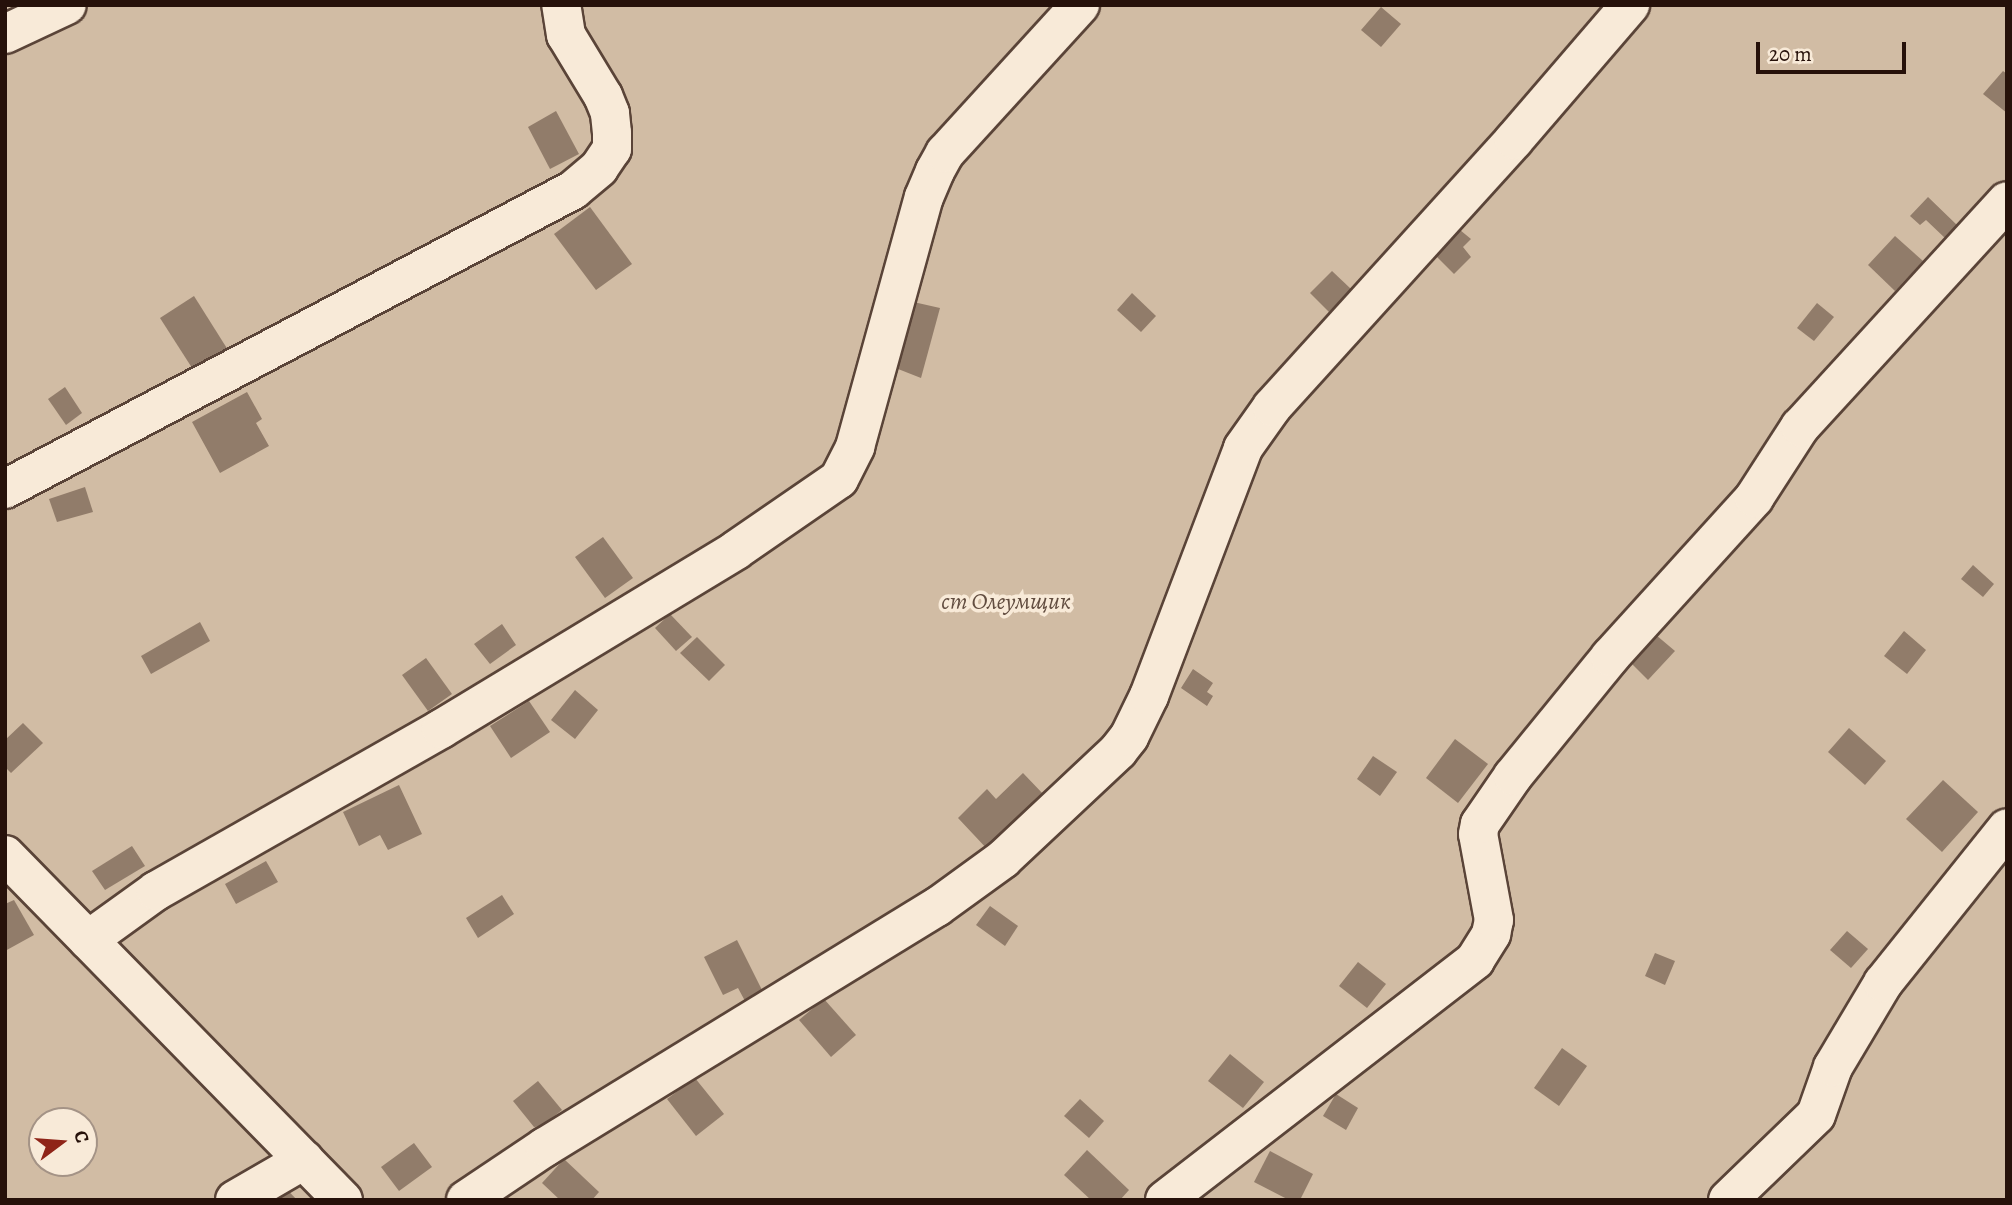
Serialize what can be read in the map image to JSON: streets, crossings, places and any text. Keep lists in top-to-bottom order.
{
  "parks": ["ст Олеумщик"],
  "scale_bar": "20 m",
  "north": "right"
}
